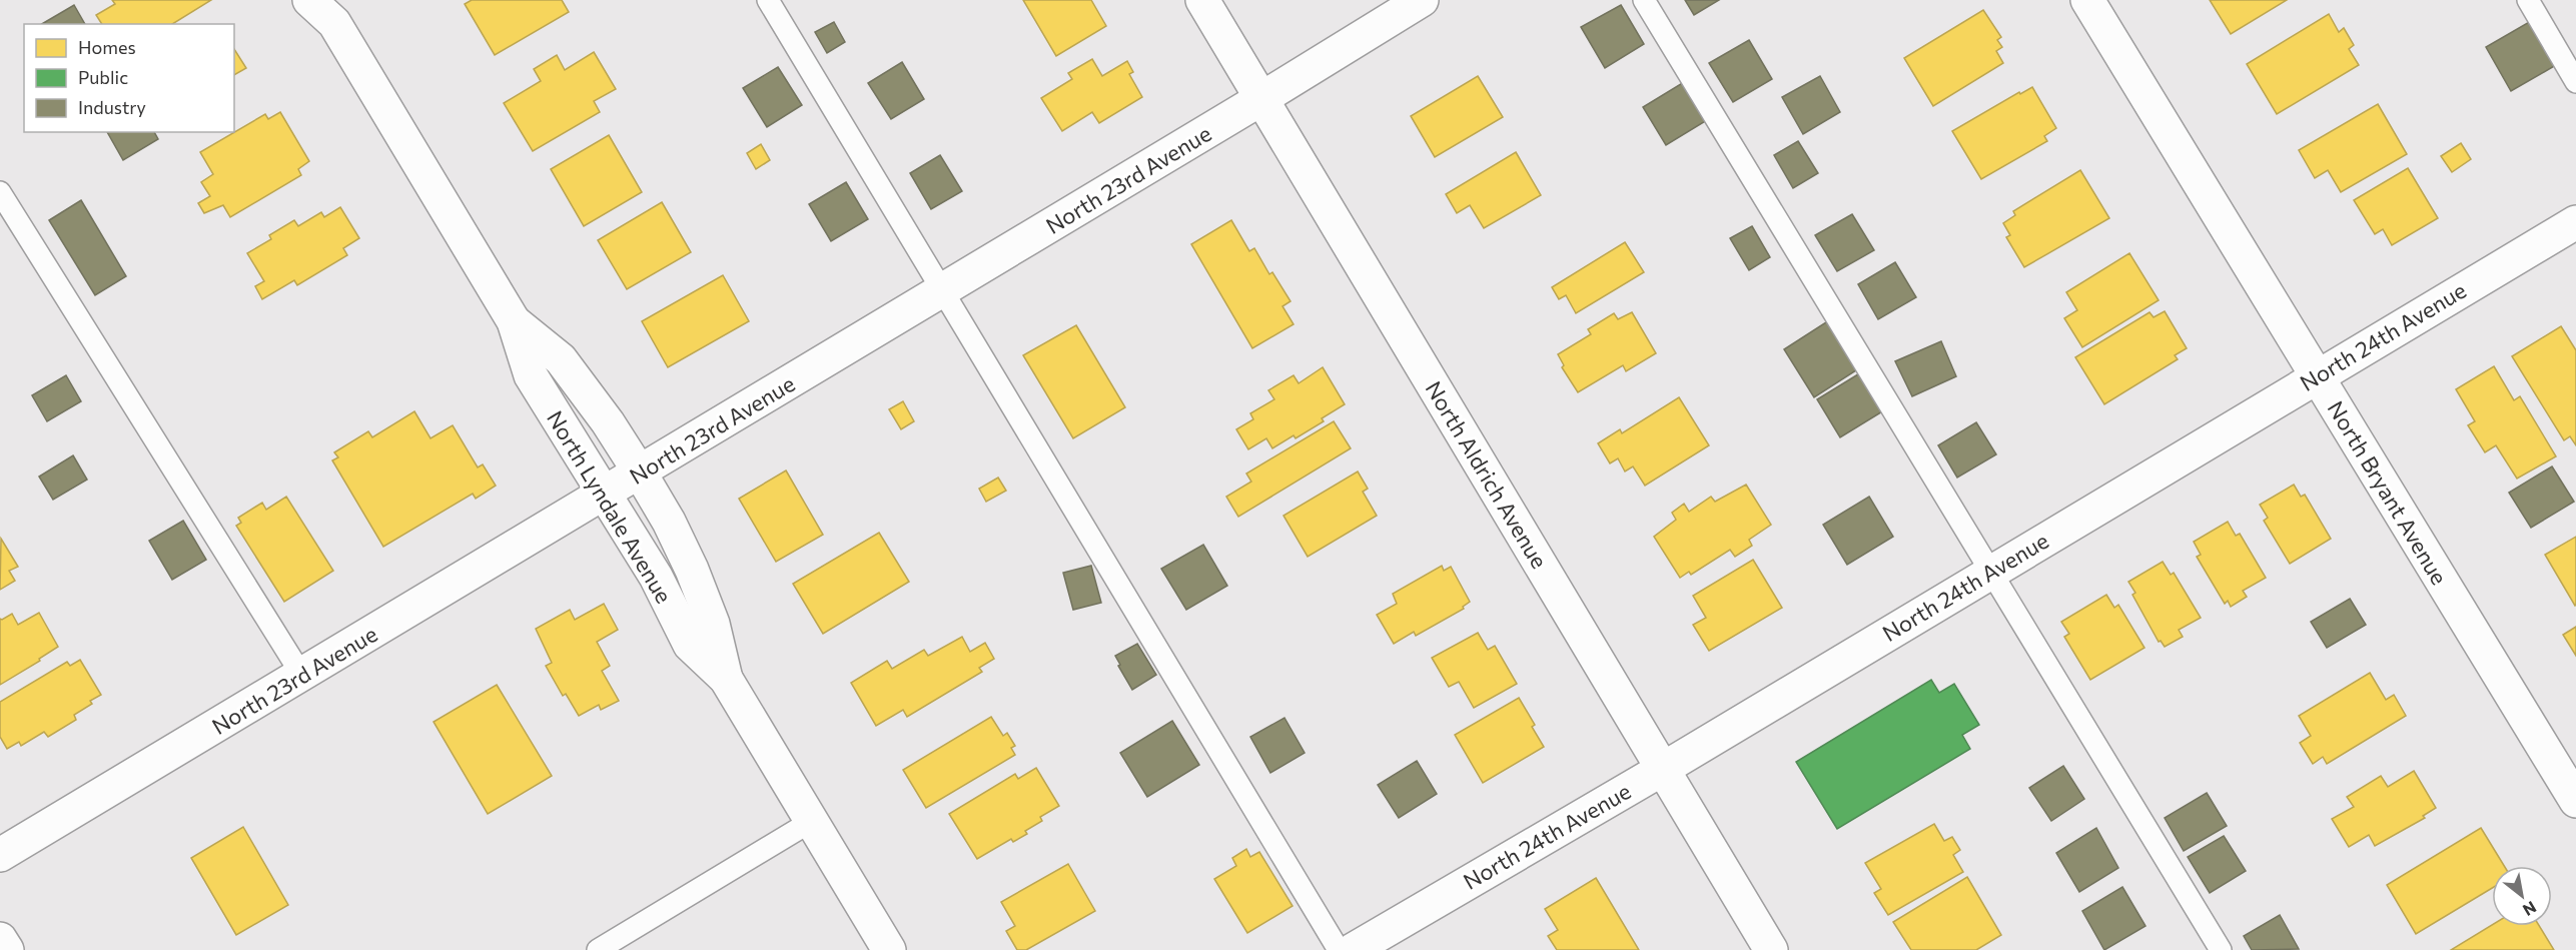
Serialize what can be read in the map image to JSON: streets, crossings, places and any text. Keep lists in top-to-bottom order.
{
  "streets": {
    "street": [
      "North 23rd Avenue",
      "North 24th Avenue",
      "North Aldrich Avenue",
      "North Bryant Avenue",
      "North Lyndale Avenue"
    ]
  },
  "crossings": [
    ["North 23rd Avenue", "North Aldrich Avenue"],
    ["North 23rd Avenue", "North Lyndale Avenue"],
    ["North 24th Avenue", "North Aldrich Avenue"],
    ["North 24th Avenue", "North Bryant Avenue"]
  ],
  "legend": ["Homes", "Public", "Industry"],
  "north": "bottom right"
}
